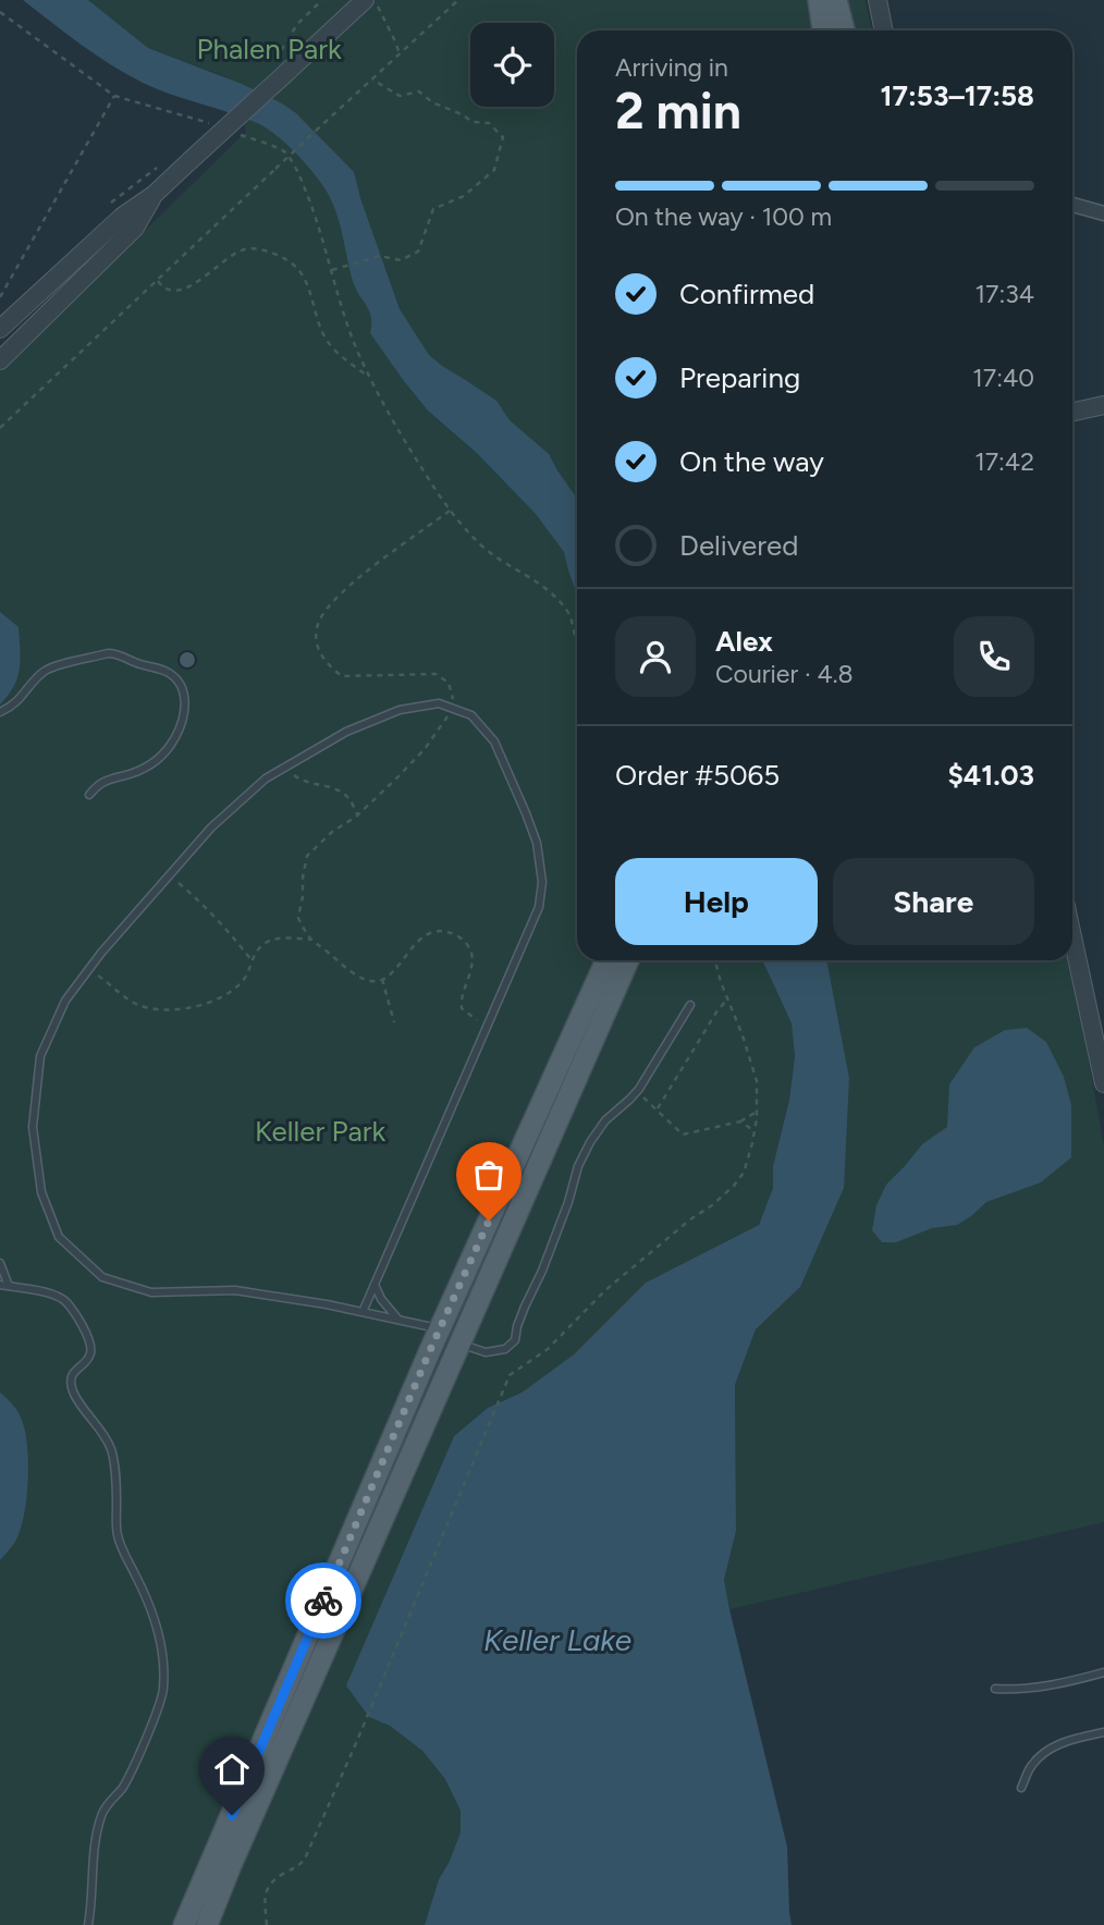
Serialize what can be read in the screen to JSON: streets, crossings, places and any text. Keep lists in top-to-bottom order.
{
  "water": ["Keller Lake"],
  "parks": ["Phalen Park", "Keller Park"],
  "page": {
    "heading": ["2 min", "Arriving in", "17:53–17:58"],
    "panel": [
      "Alex",
      "Courier · 4.8",
      "Order #5065",
      "$41.03"
    ],
    "bar": "On the way · 100 m",
    "list": [
      ["Confirmed", "17:34"],
      ["Preparing", "17:40"],
      ["On the way", "17:42"],
      "Delivered"
    ],
    "buttons": ["Help", "Share"]
  }
}
